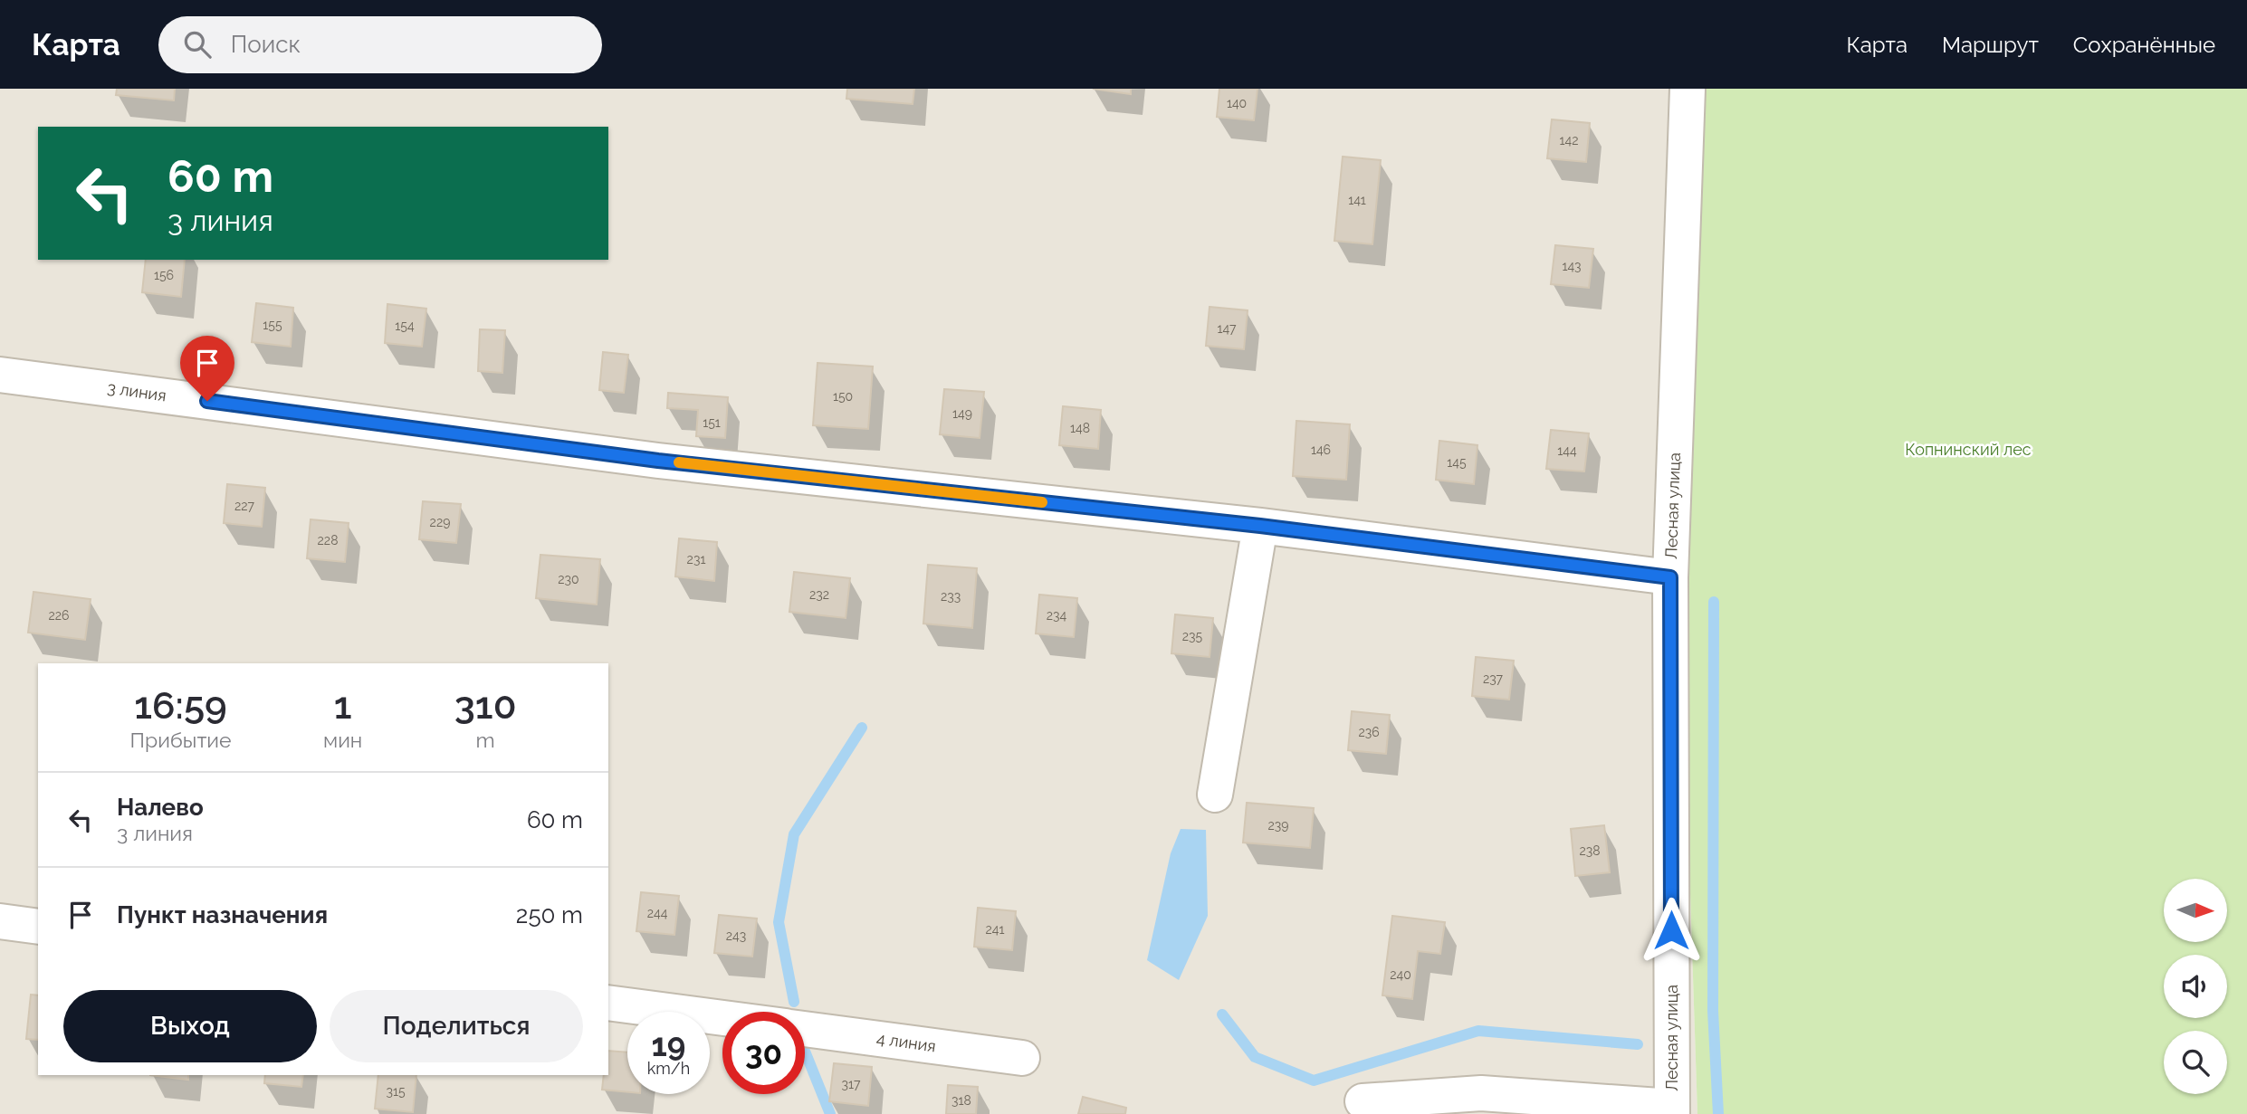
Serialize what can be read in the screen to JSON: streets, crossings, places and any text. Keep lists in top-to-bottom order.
{
  "streets": {
    "street": ["3 линия", "Лесная улица", "4 линия"]
  },
  "crossings": [
    ["3 линия", "Лесная улица"]
  ],
  "parks": ["Копнинский лес"],
  "house_numbers": [
    "140",
    "142",
    "141",
    "143",
    "156",
    "155",
    "154",
    "147",
    "150",
    "149",
    "151",
    "148",
    "146",
    "144",
    "145",
    "227",
    "229",
    "228",
    "231",
    "230",
    "232",
    "233",
    "226",
    "234",
    "235",
    "237",
    "236",
    "239",
    "238",
    "244",
    "241",
    "243",
    "240",
    "317",
    "315",
    "318"
  ],
  "north": "right",
  "page": {
    "header": "Карта",
    "search": "Поиск",
    "nav": ["Карта", "Маршрут", "Сохранённые"],
    "turn": ["60 m", "3 линия"],
    "eta": [
      "16:59",
      "Прибытие",
      "1",
      "мин",
      "310",
      "m"
    ],
    "list": [
      {
        "name": "Налево",
        "note": "3 линия",
        "value": "60 m"
      },
      {
        "name": "Пункт назначения",
        "value": "250 m"
      }
    ],
    "buttons": ["Выход", "Поделиться"],
    "speed": "19 km/h",
    "limit": "30"
  }
}
